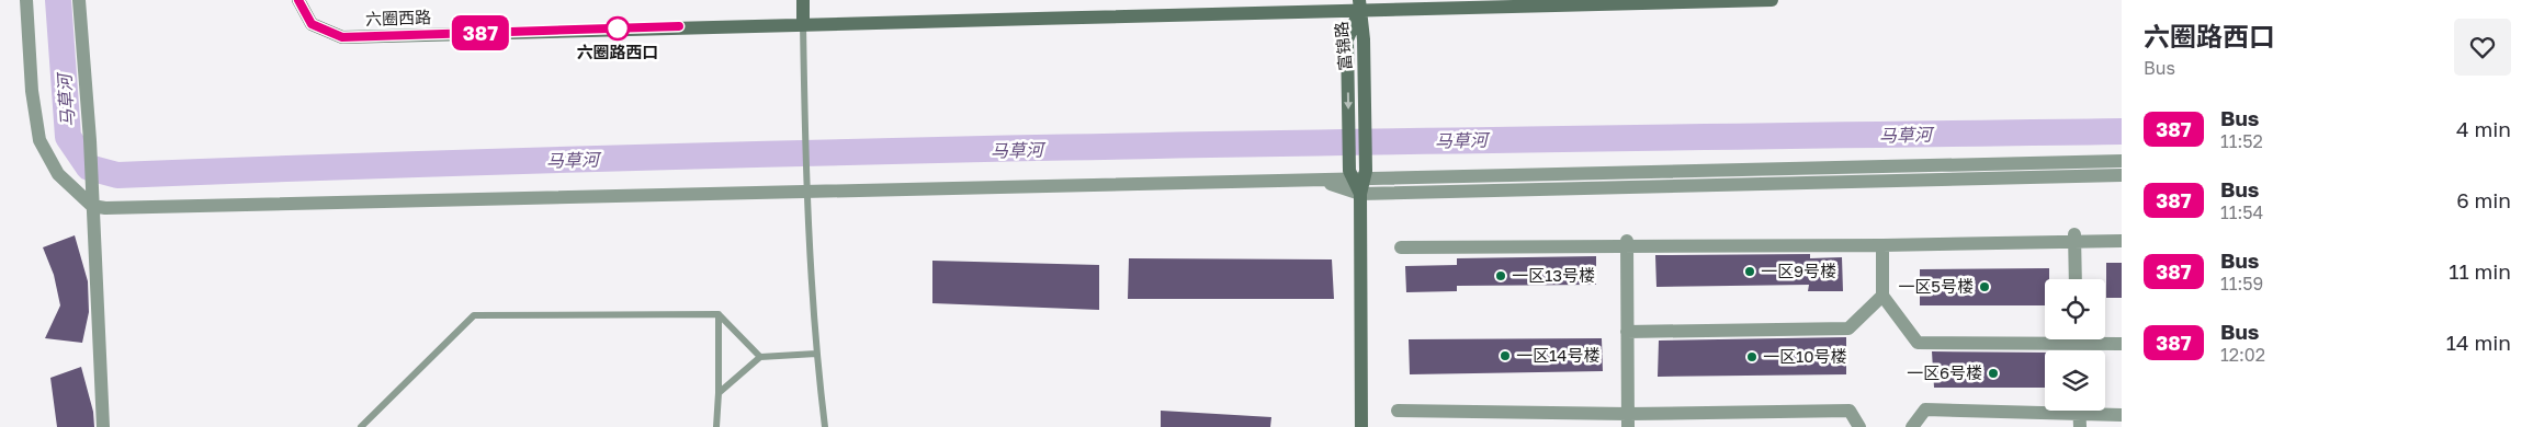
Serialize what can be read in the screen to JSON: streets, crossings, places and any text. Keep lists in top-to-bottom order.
{
  "streets": {
    "street": ["六圈西路", "富锦路"]
  },
  "crossings": [
    ["六圈西路", "富锦路"]
  ],
  "water": ["马草河"],
  "places": [
    "六圈路西口",
    "一区9号楼",
    "一区13号楼",
    "一区5号楼",
    "一区14号楼",
    "一区10号楼",
    "一区6号楼"
  ],
  "lines": ["bus line 387"],
  "page": {
    "on_map": "387",
    "heading": ["六圈路西口", "Bus"],
    "list": [
      {
        "mark": "387",
        "name": "Bus",
        "note": "11:52",
        "value": "4 min"
      },
      {
        "mark": "387",
        "name": "Bus",
        "note": "11:54",
        "value": "6 min"
      },
      {
        "mark": "387",
        "name": "Bus",
        "note": "11:59",
        "value": "11 min"
      },
      {
        "mark": "387",
        "name": "Bus",
        "note": "12:02",
        "value": "14 min"
      }
    ]
  }
}
